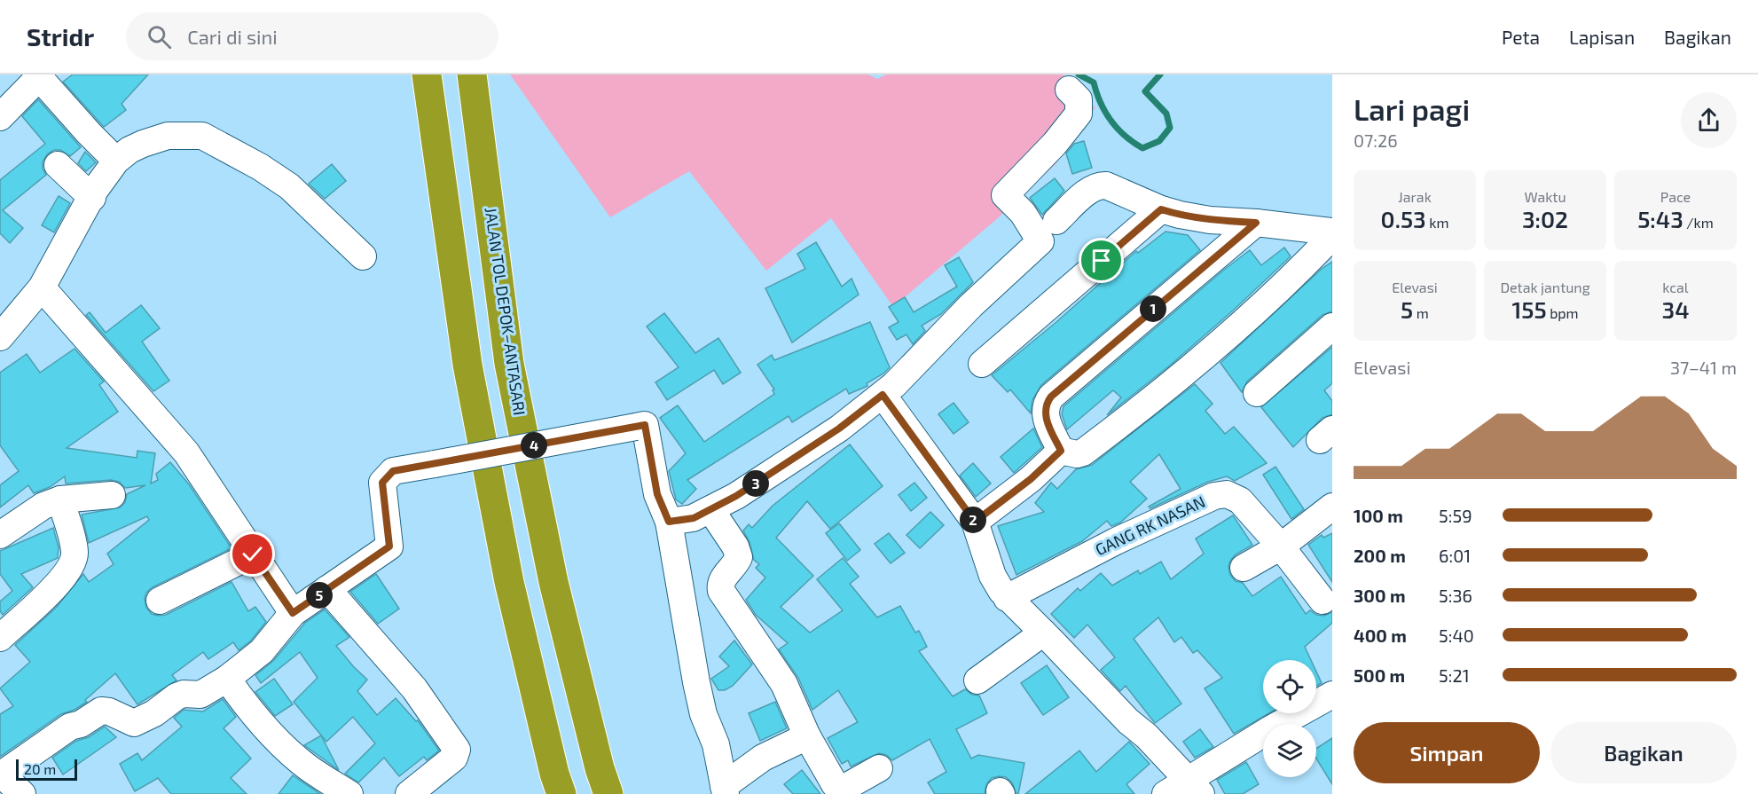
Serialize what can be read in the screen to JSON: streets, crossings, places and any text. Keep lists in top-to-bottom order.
{
  "streets": {
    "highway": ["JALAN TOL DEPOK–ANTASARI"],
    "street": ["GANG RK NASAN"]
  },
  "scale_bar": "20 m",
  "page": {
    "header": "Stridr",
    "search": "Cari di sini",
    "nav": ["Peta", "Lapisan", "Bagikan"],
    "heading": ["Lari pagi", "07:26"],
    "stats": [
      ["Jarak", "0.53 km"],
      ["Waktu", "3:02"],
      ["Pace", "5:43 /km"],
      ["Elevasi", "5 m"],
      ["Detak jantung", "155 bpm"],
      ["kcal", "34"]
    ],
    "pins": [
      "1",
      "4",
      "3",
      "2",
      "5"
    ],
    "chart": ["Elevasi", "37–41 m"],
    "list": [
      {
        "name": "100 m",
        "note": "5:59"
      },
      {
        "name": "200 m",
        "note": "6:01"
      },
      {
        "name": "300 m",
        "note": "5:36"
      },
      {
        "name": "400 m",
        "note": "5:40"
      },
      {
        "name": "500 m",
        "note": "5:21"
      }
    ],
    "buttons": ["Simpan", "Bagikan"],
    "scale": "20 m"
  }
}
